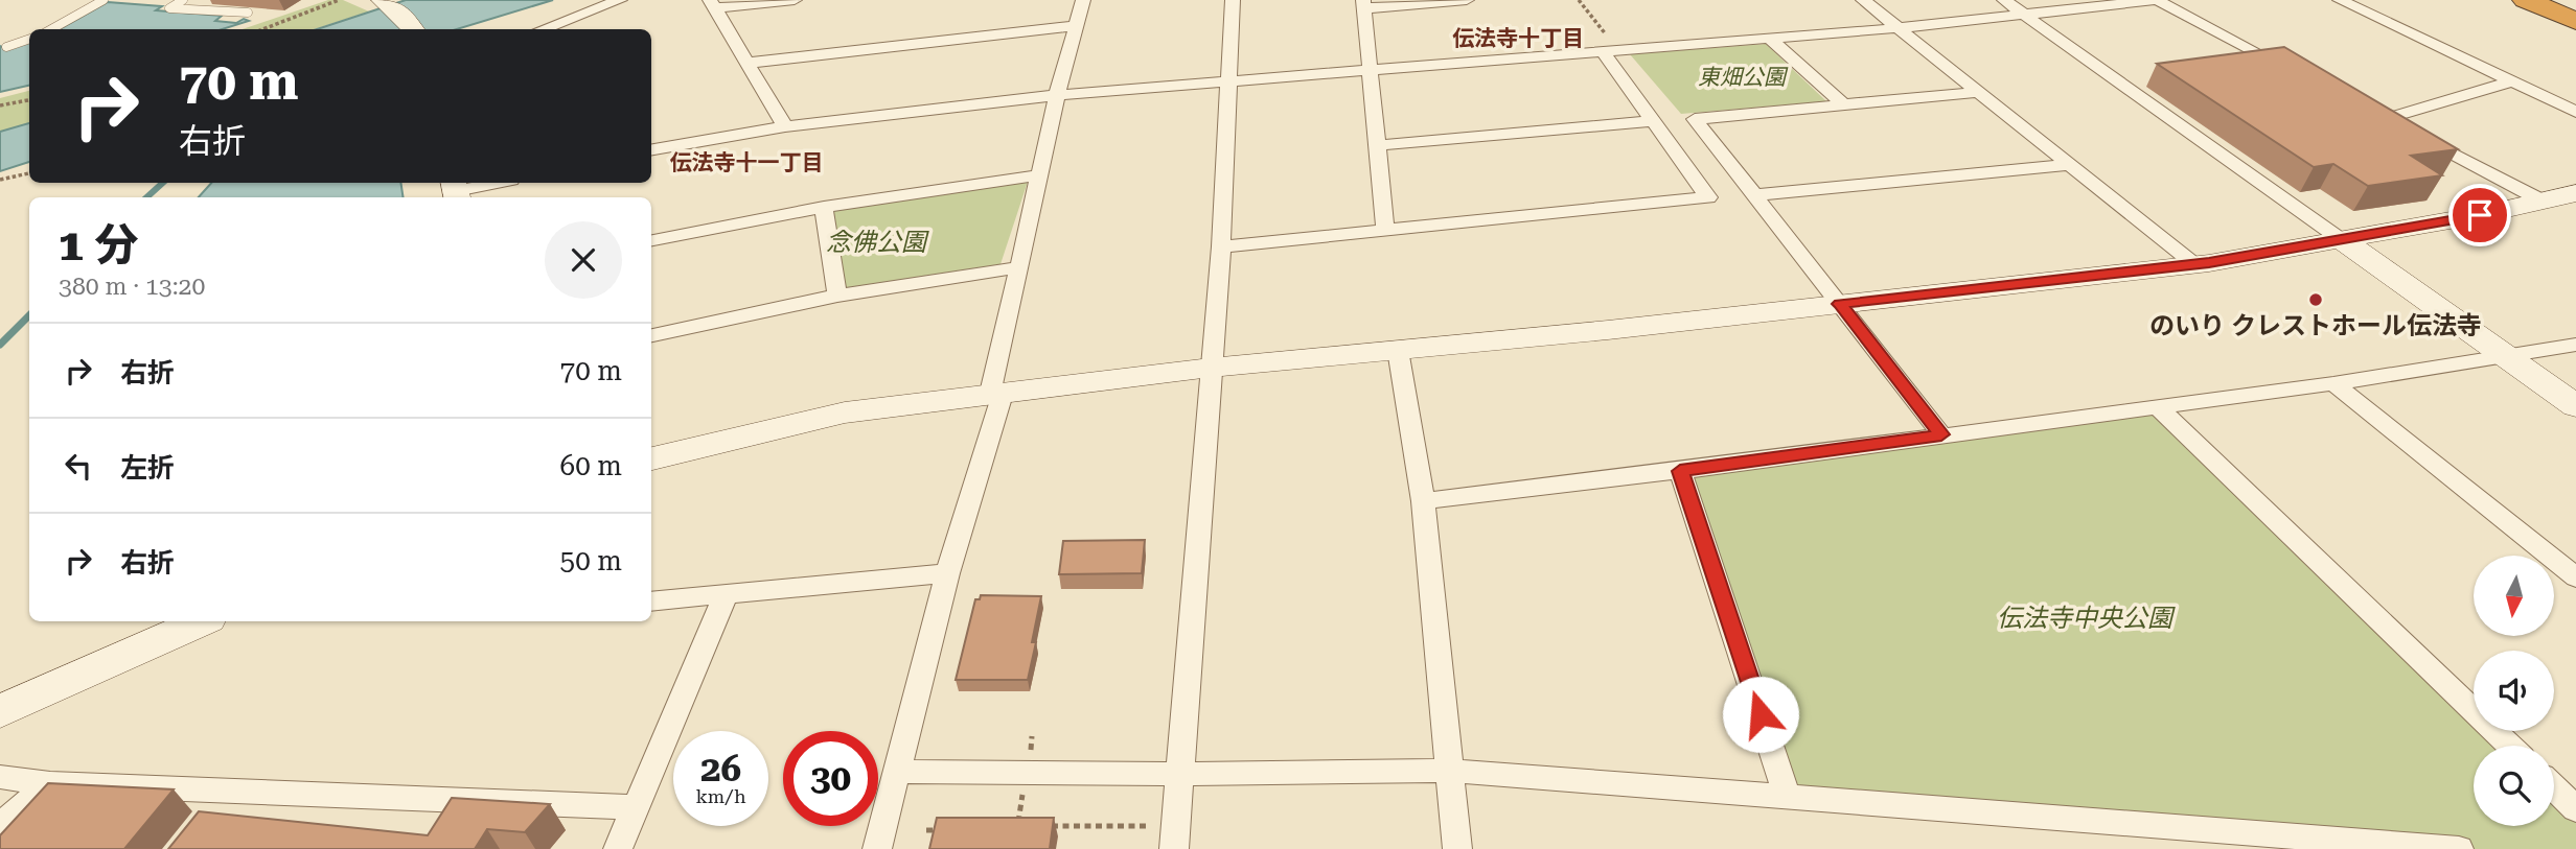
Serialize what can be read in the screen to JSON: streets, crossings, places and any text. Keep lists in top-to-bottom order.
{
  "districts": ["伝法寺十丁目", "伝法寺十一丁目"],
  "parks": ["東畑公園", "念佛公園", "伝法寺中央公園"],
  "places": ["のいり クレストホール伝法寺"],
  "north": "bottom",
  "page": {
    "turn": ["70 m", "右折"],
    "heading": ["1 分", "380 m · 13:20"],
    "list": [
      {
        "name": "右折",
        "value": "70 m"
      },
      {
        "name": "左折",
        "value": "60 m"
      },
      {
        "name": "右折",
        "value": "50 m"
      }
    ],
    "speed": "26 km/h",
    "limit": "30"
  }
}
